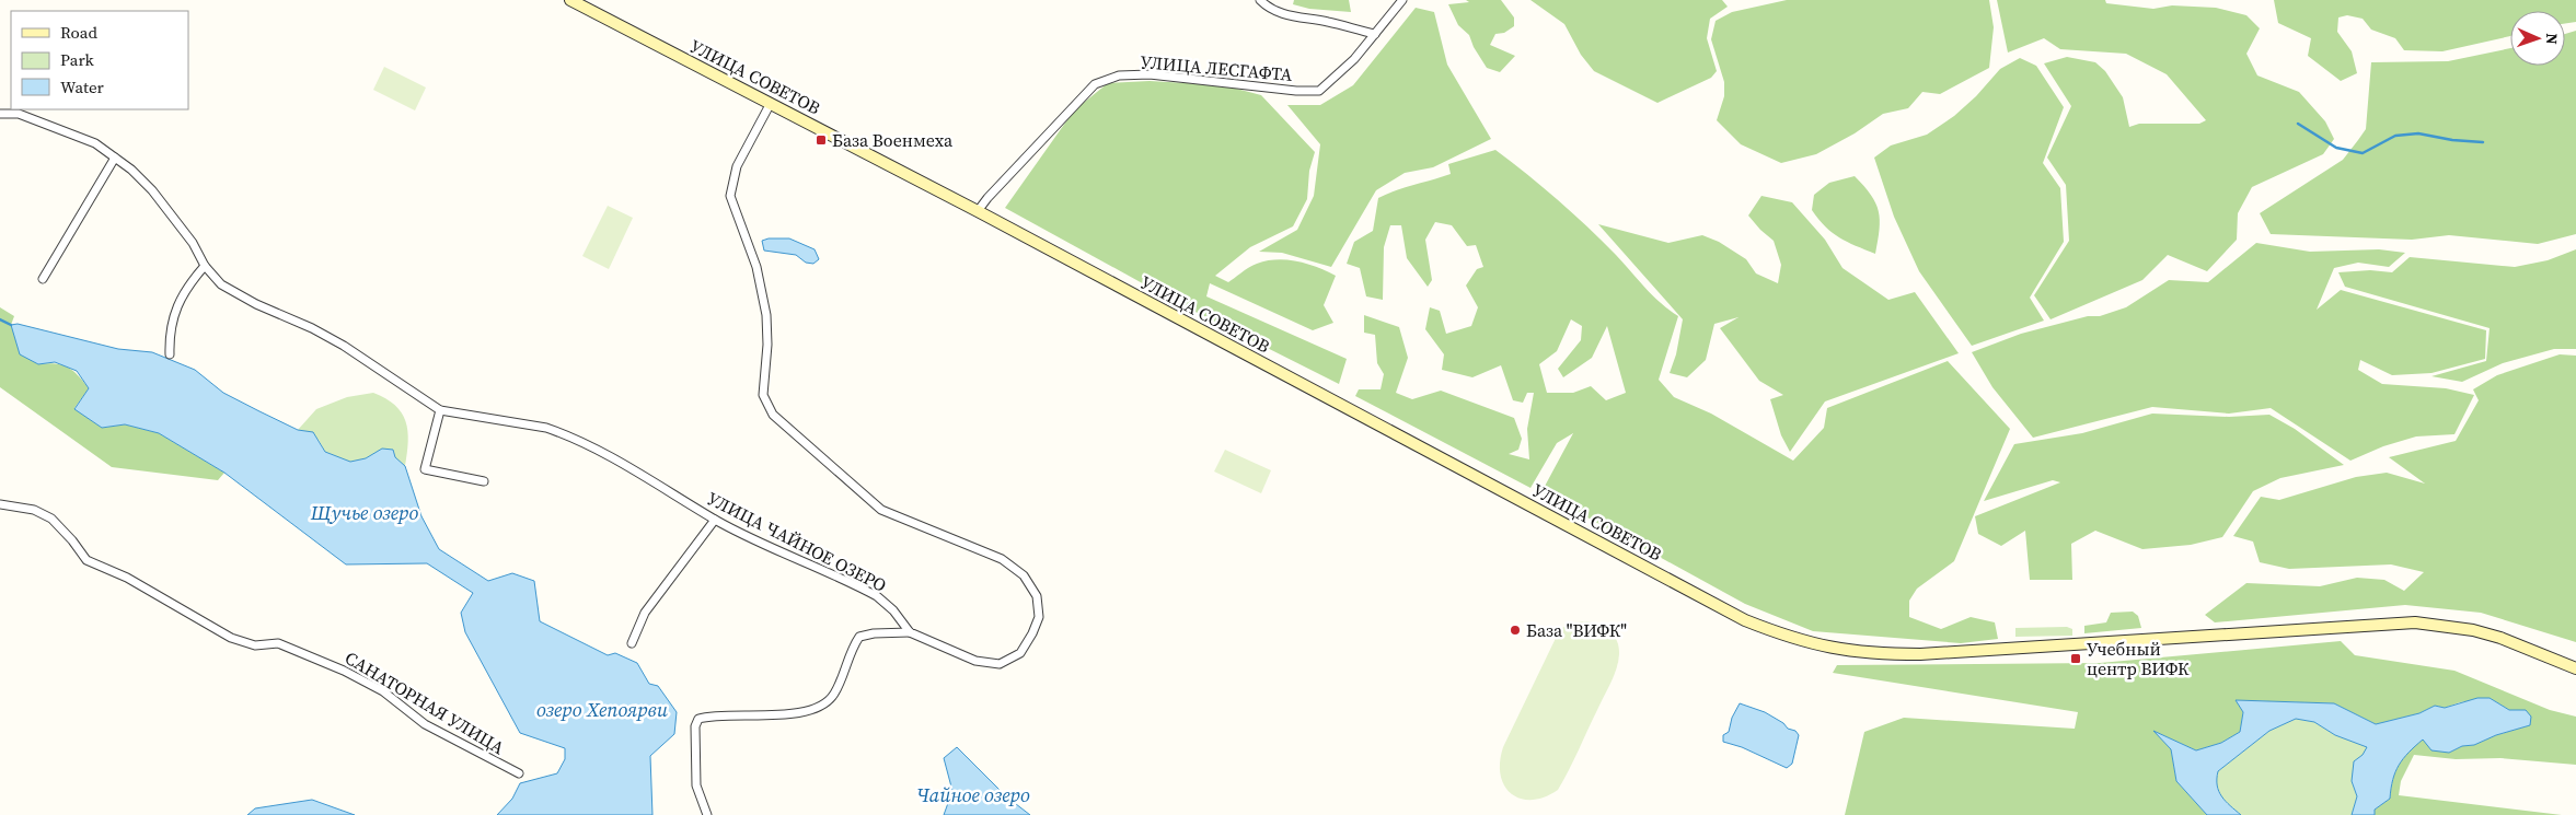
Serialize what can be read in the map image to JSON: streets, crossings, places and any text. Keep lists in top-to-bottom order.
{
  "streets": {
    "main road": ["УЛИЦА СОВЕТОВ"],
    "street": ["УЛИЦА ЛЕСГАФТА", "УЛИЦА ЧАЙНОЕ ОЗЕРО", "САНАТОРНАЯ УЛИЦА"]
  },
  "crossings": [
    ["УЛИЦА ЛЕСГАФТА", "УЛИЦА СОВЕТОВ"]
  ],
  "water": ["Щучье озеро", "озеро Хепоярви", "Чайное озеро"],
  "places": {
    "transit": ["База Военмеха", "Учебный центр ВИФК"],
    "other": ["База \"ВИФК\""]
  },
  "legend": ["Road", "Park", "Water"],
  "north": "right"
}
